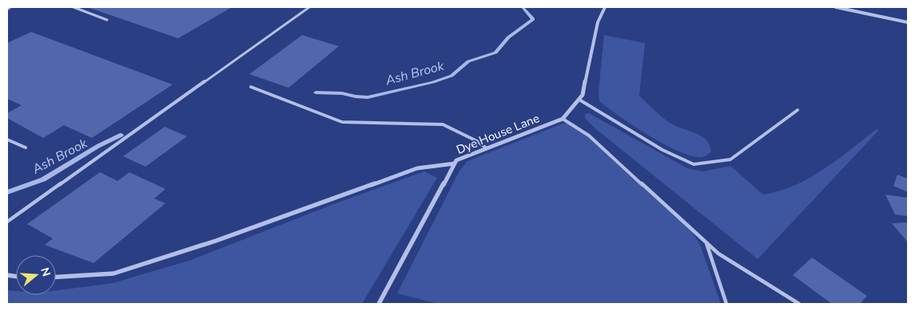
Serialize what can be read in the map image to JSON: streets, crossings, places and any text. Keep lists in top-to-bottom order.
{
  "streets": {
    "street": ["Dye House Lane"]
  },
  "water": ["Ash Brook"],
  "north": "right"
}
